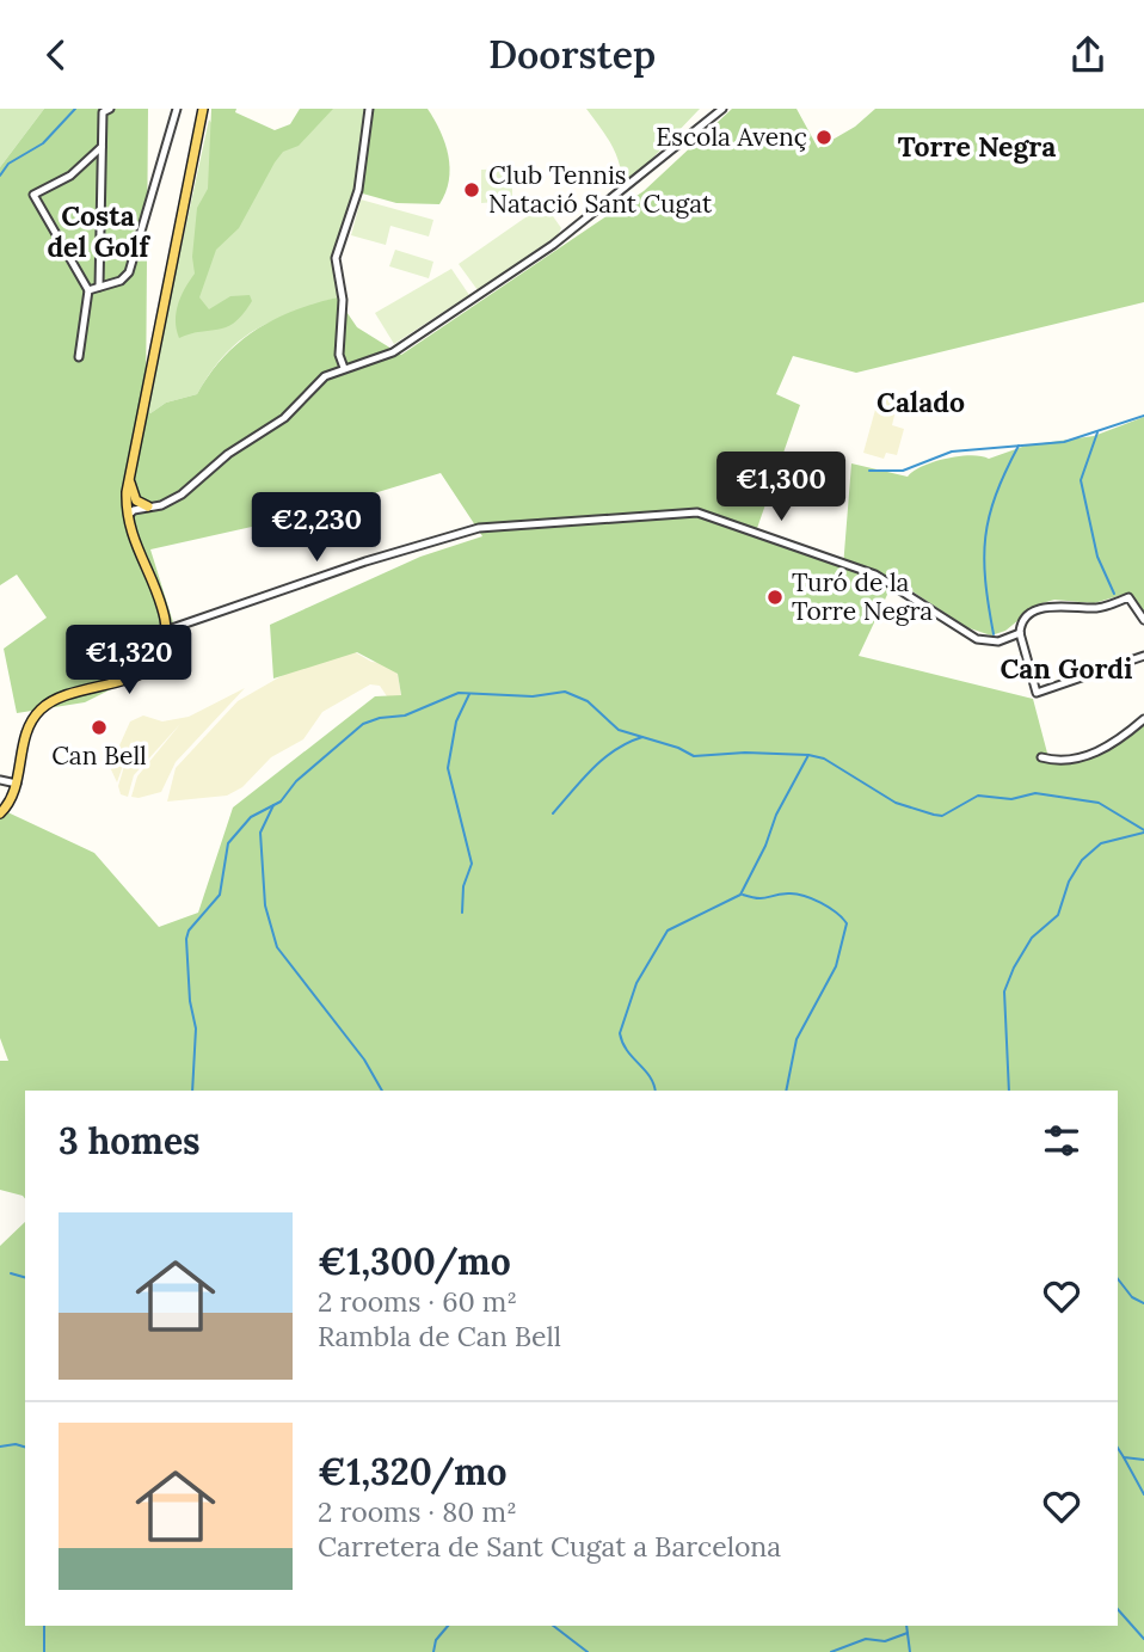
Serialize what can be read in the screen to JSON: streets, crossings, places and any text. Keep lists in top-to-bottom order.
{
  "districts": [
    "Torre Negra",
    "Costa del Golf",
    "Calado",
    "Can Gordi"
  ],
  "places": [
    "Escola Avenç",
    "Club Tennis Natació Sant Cugat",
    "Turó de la Torre Negra",
    "Can Bell"
  ],
  "page": {
    "header": "Doorstep",
    "price": ["€1,300", "€2,230", "€1,320"],
    "heading": "3 homes",
    "list": [
      {
        "name": "€1,300/mo",
        "note": "2 rooms · 60 m² · Rambla de Can Bell"
      },
      {
        "name": "€1,320/mo",
        "note": "2 rooms · 80 m² · Carretera de Sant Cugat a Barcelona"
      }
    ]
  }
}
